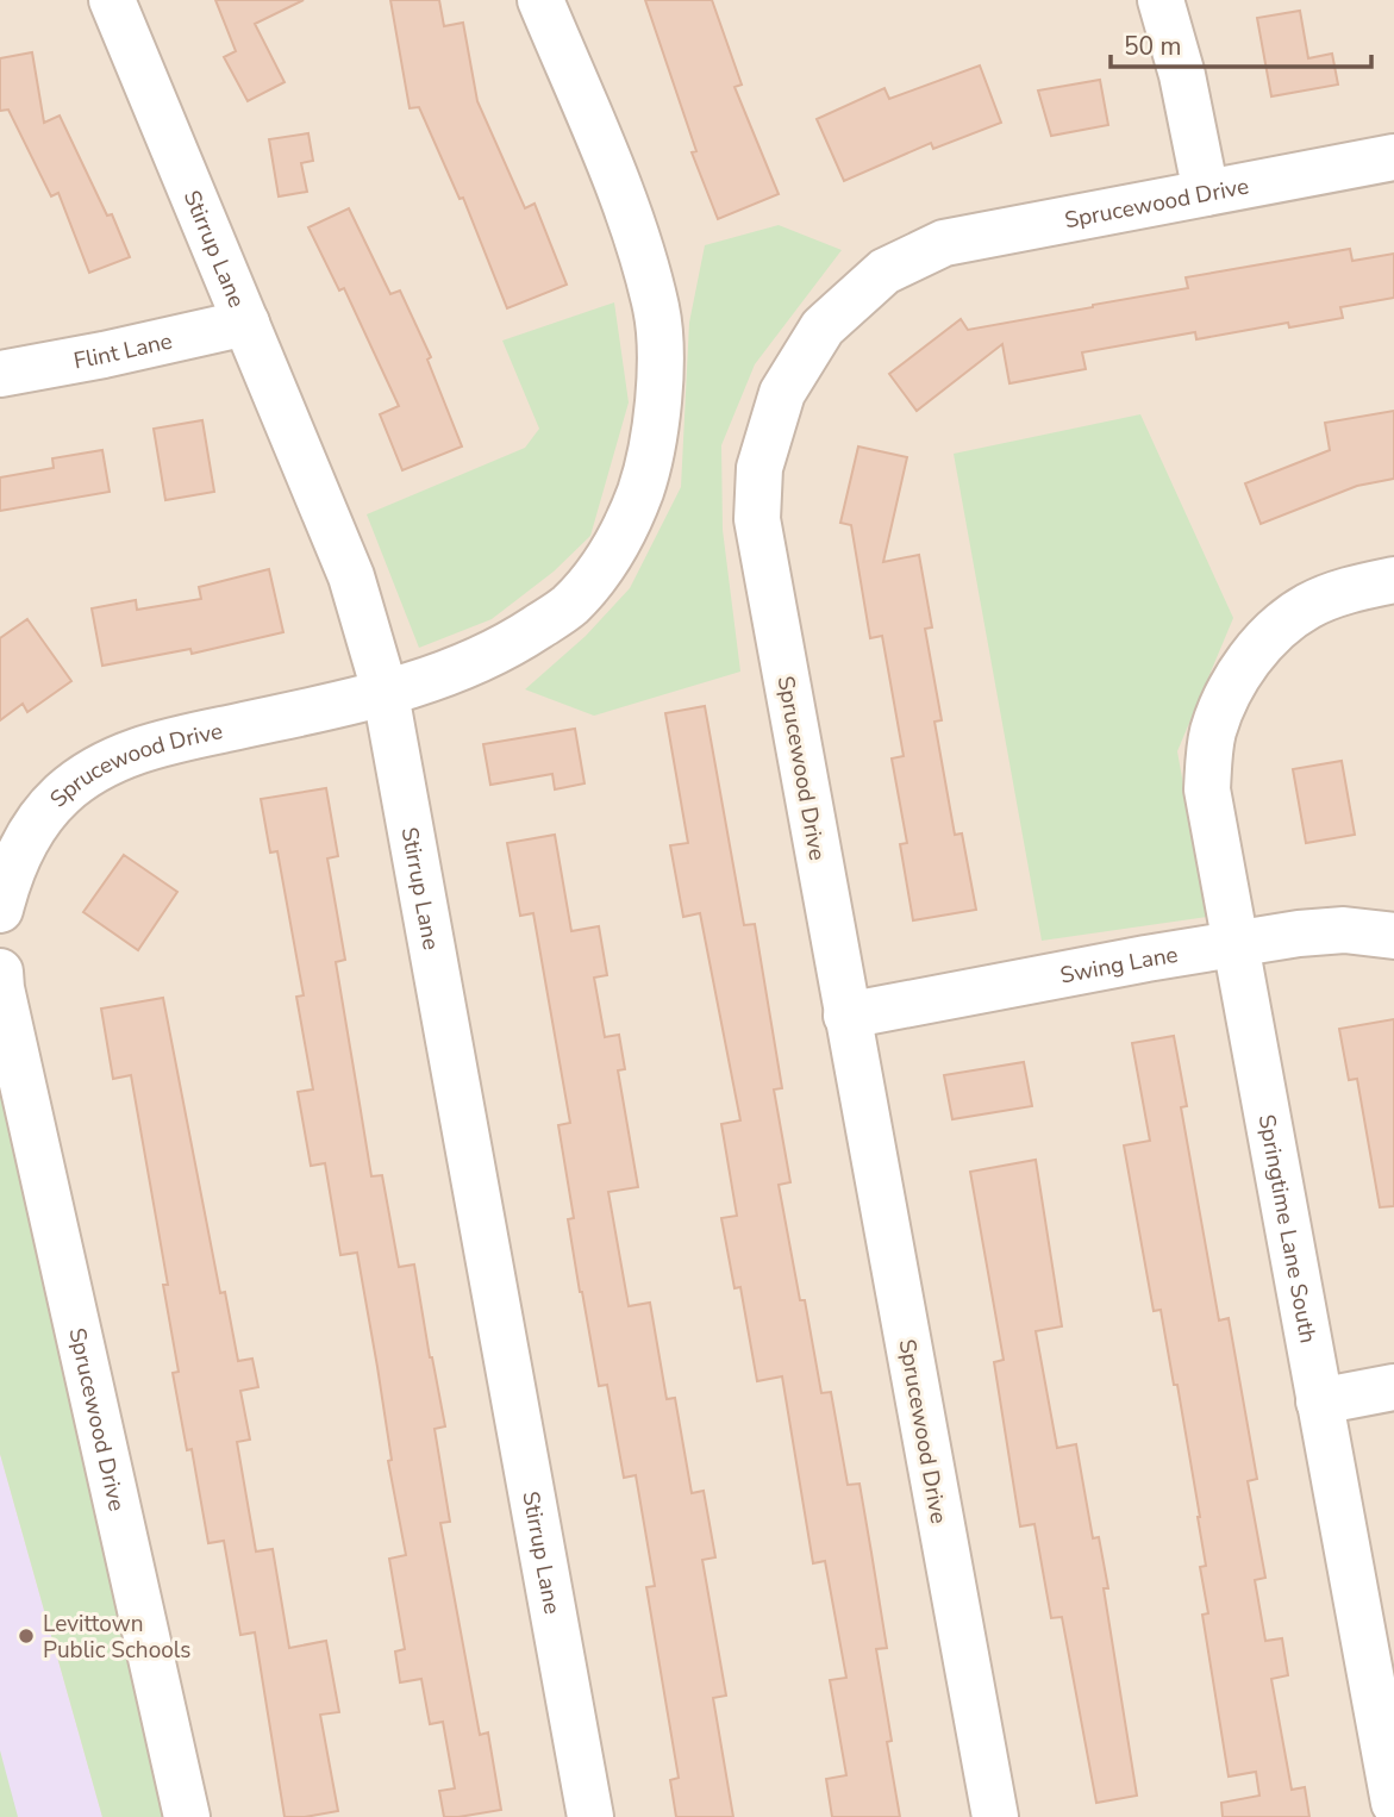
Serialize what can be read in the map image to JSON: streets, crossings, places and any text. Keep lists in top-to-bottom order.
{
  "streets": {
    "street": [
      "Sprucewood Drive",
      "Stirrup Lane",
      "Flint Lane",
      "Swing Lane",
      "Springtime Lane South"
    ]
  },
  "crossings": [
    ["Sprucewood Drive", "Stirrup Lane"],
    ["Sprucewood Drive", "Swing Lane"],
    ["Stirrup Lane", "Flint Lane"],
    ["Swing Lane", "Springtime Lane South"]
  ],
  "places": ["Levittown Public Schools"],
  "scale_bar": "50 m"
}
